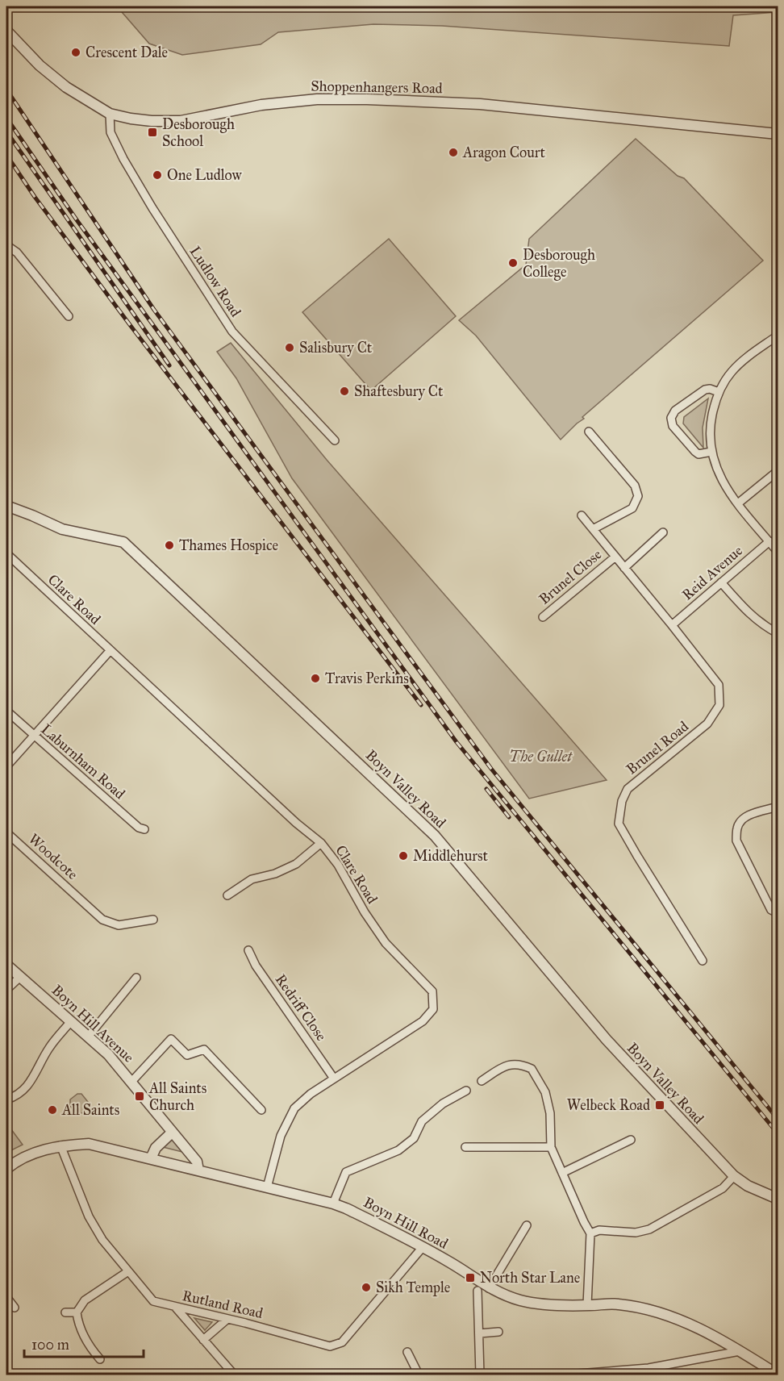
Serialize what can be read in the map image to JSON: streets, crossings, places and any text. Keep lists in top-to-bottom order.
{
  "streets": {
    "street": [
      "Shoppenhangers Road",
      "Ludlow Road",
      "Reid Avenue",
      "Brunel Close",
      "Clare Road",
      "Brunel Road",
      "Laburnham Road",
      "Boyn Valley Road",
      "Woodcote",
      "Redriff Close",
      "Boyn Hill Avenue",
      "Boyn Hill Road",
      "Rutland Road"
    ]
  },
  "crossings": [
    ["Shoppenhangers Road", "Ludlow Road"],
    ["Reid Avenue", "Brunel Road"],
    ["Brunel Close", "Brunel Road"],
    ["Clare Road", "Redriff Close"],
    ["Clare Road", "Boyn Hill Road"],
    ["Boyn Hill Avenue", "Boyn Hill Road"],
    ["Boyn Hill Road", "Rutland Road"]
  ],
  "parks": ["The Gullet"],
  "places": {
    "other": [
      "Crescent Dale",
      "Aragon Court",
      "One Ludlow",
      "Desborough College",
      "Salisbury Ct",
      "Shaftesbury Ct",
      "Thames Hospice",
      "Travis Perkins",
      "Middlehurst",
      "All Saints",
      "Sikh Temple"
    ],
    "transit": [
      "Desborough School",
      "All Saints Church",
      "Welbeck Road",
      "North Star Lane"
    ]
  },
  "scale_bar": "100 m"
}
